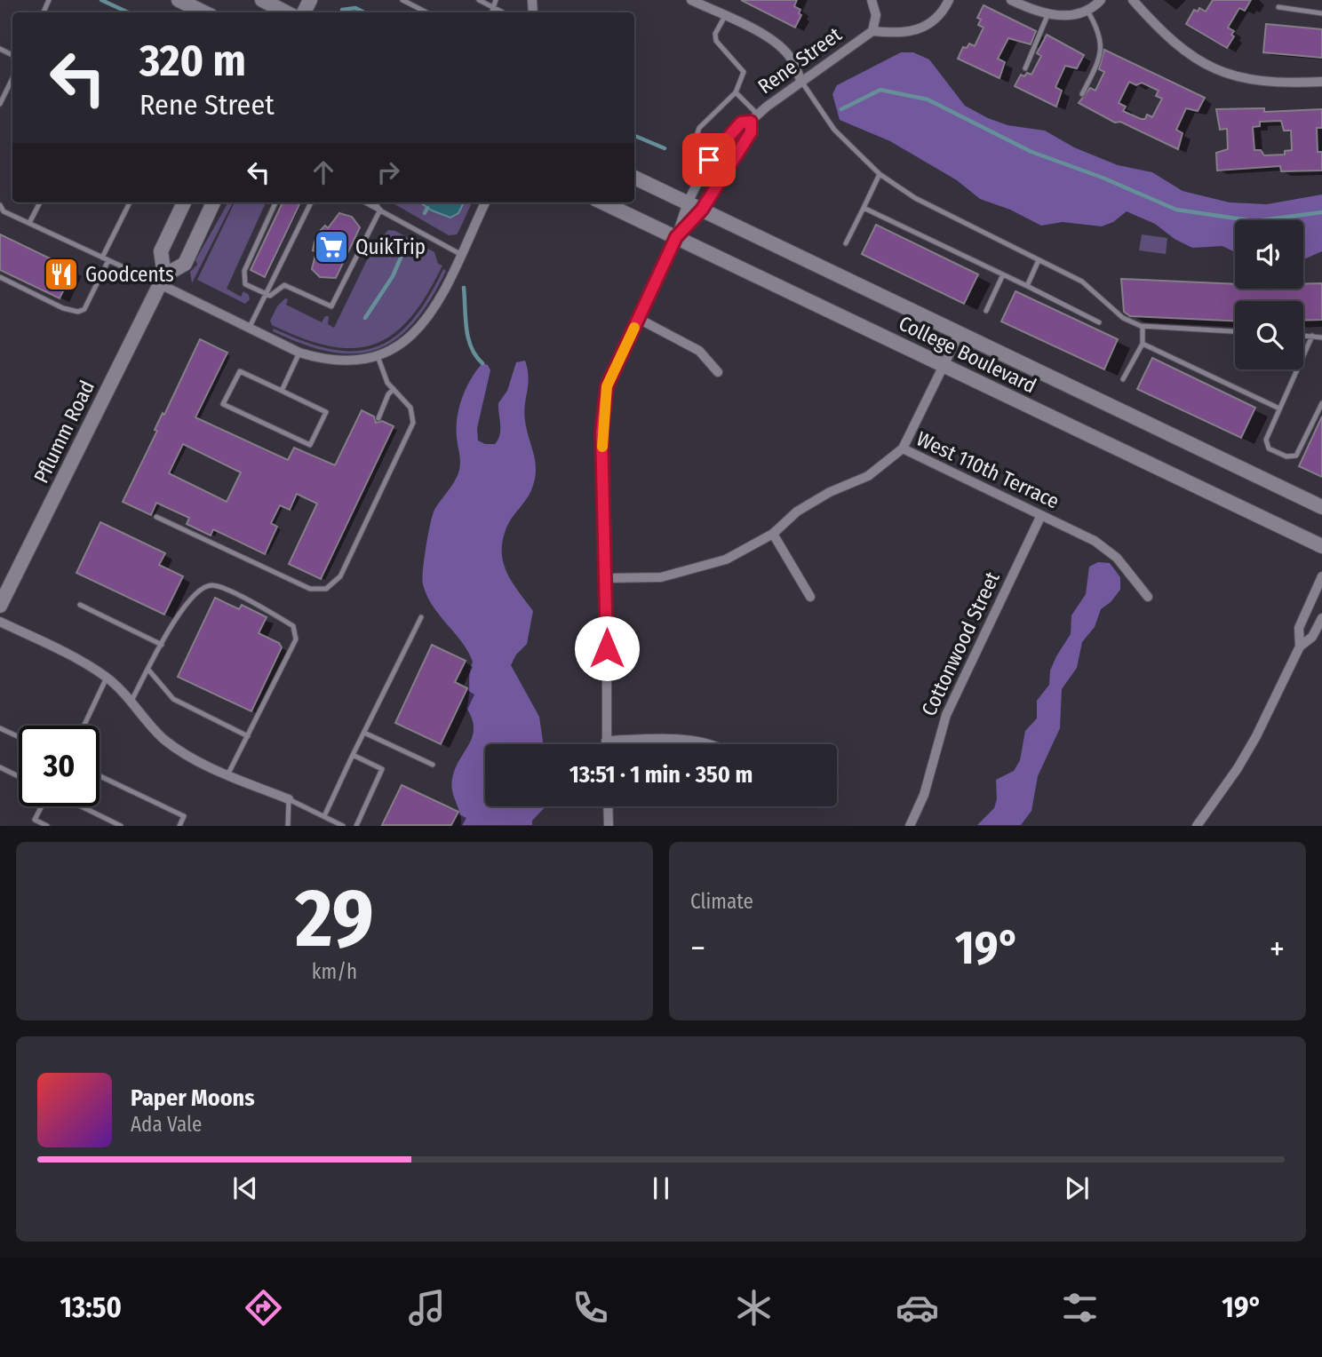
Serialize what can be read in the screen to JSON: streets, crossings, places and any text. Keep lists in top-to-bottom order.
{
  "streets": {
    "main road": ["College Boulevard", "Pflumm Road"],
    "street": ["Rene Street", "West 110th Terrace", "Cottonwood Street"]
  },
  "crossings": [
    ["Rene Street", "College Boulevard"],
    ["Rene Street", "West 110th Terrace"],
    ["West 110th Terrace", "Cottonwood Street"]
  ],
  "places": {
    "supermarket": ["QuikTrip"],
    "restaurant": ["Goodcents"]
  },
  "page": {
    "turn": ["320 m", "Rene Street"],
    "limit": "30",
    "trip": "13:51 · 1 min · 350 m",
    "tile": [
      ["29", "km/h"],
      "Climate"
    ],
    "heat": ["−", "19°", "+"],
    "song": ["Paper Moons", "Ada Vale"],
    "tabs": ["13:50", "19°"]
  }
}
